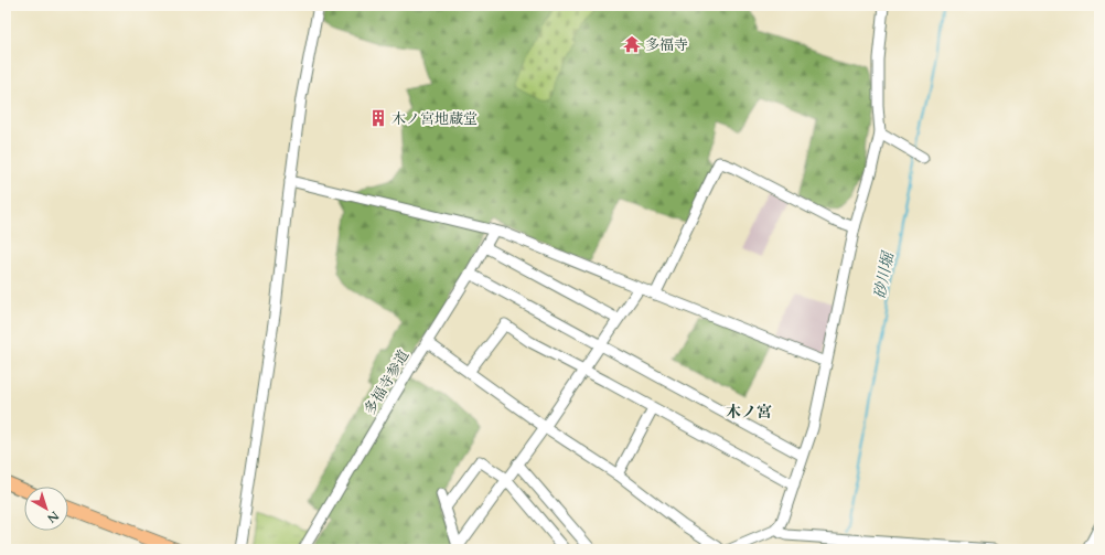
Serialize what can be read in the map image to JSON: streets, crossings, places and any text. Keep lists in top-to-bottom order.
{
  "streets": {
    "street": ["多福寺参道"]
  },
  "districts": ["木ノ宮"],
  "water": ["砂川堀"],
  "places": {
    "temple": ["多福寺"],
    "building": ["木ノ宮地蔵堂"]
  },
  "north": "bottom right"
}
